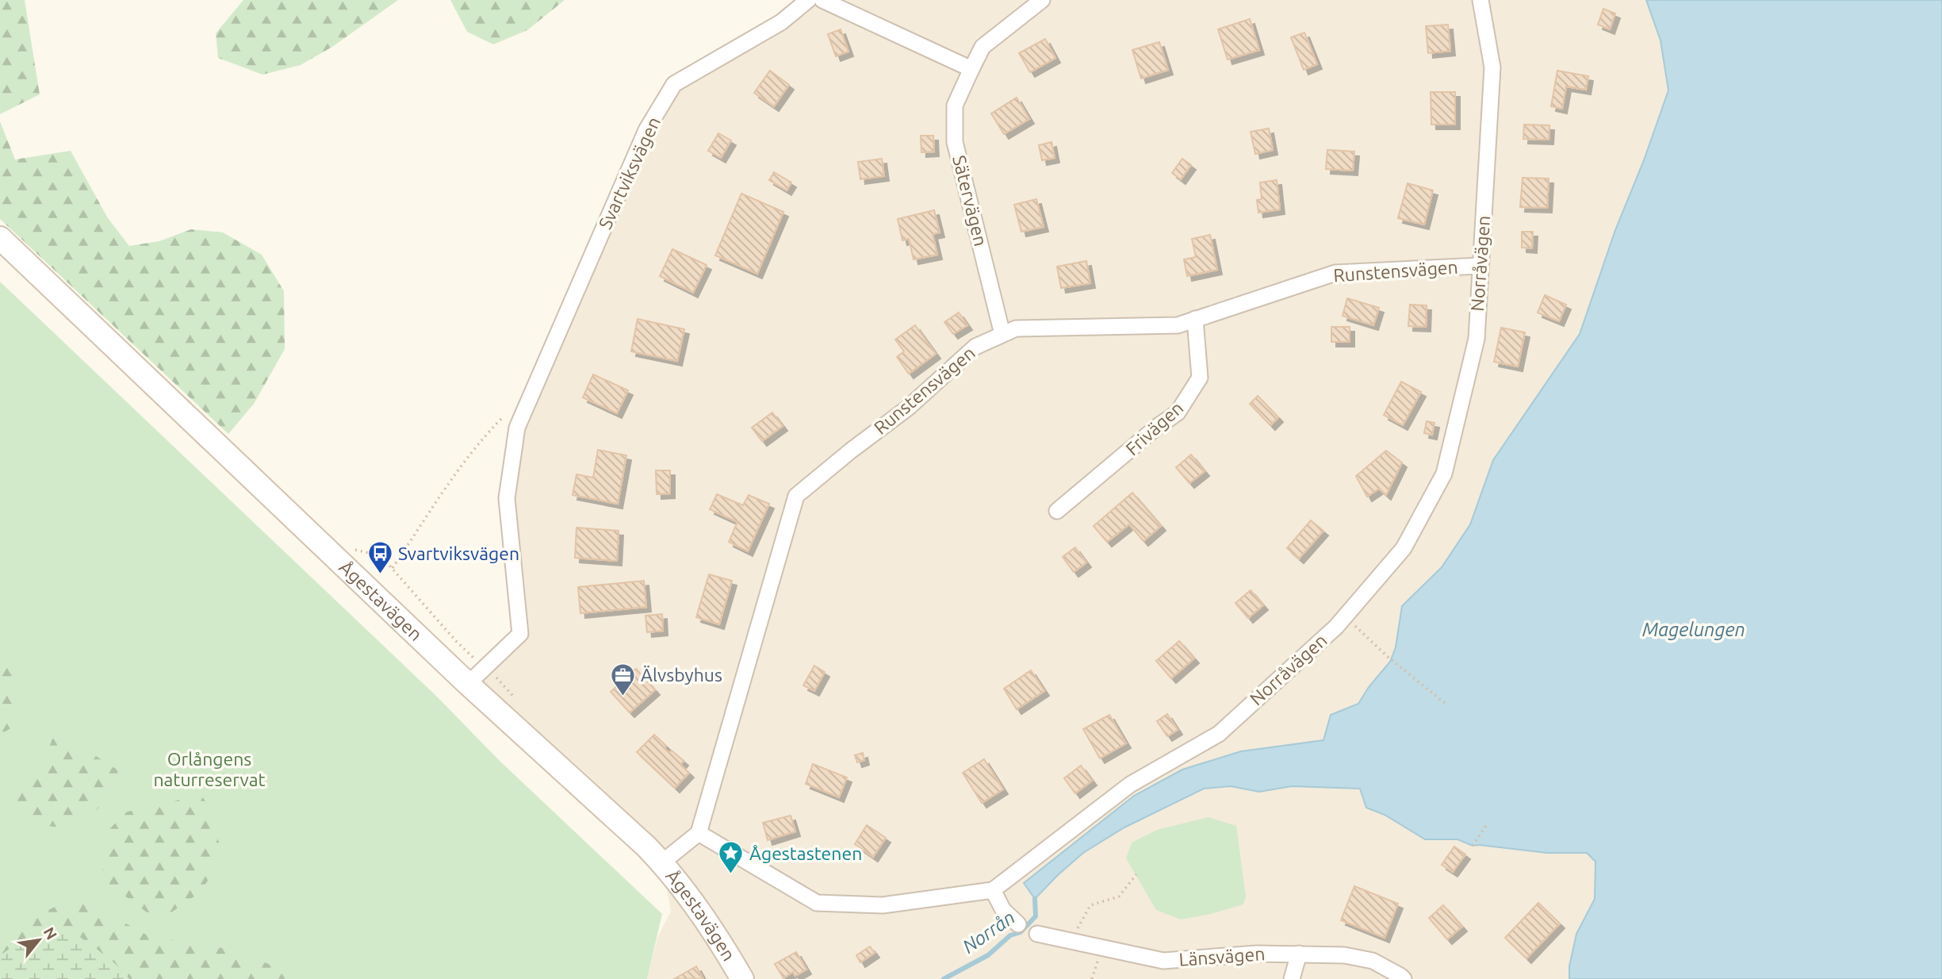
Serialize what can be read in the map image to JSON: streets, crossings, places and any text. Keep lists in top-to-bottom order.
{
  "streets": {
    "main road": ["Ågestavägen"],
    "street": [
      "Svartviksvägen",
      "Sätervägen",
      "Norråvägen",
      "Runstensvägen",
      "Frivägen",
      "Länsvägen"
    ]
  },
  "crossings": [
    ["Svartviksvägen", "Ågestavägen"],
    ["Sätervägen", "Runstensvägen"],
    ["Norråvägen", "Runstensvägen"],
    ["Runstensvägen", "Frivägen"]
  ],
  "water": ["Magelungen", "Norrån"],
  "parks": ["Orlångens naturreservat"],
  "places": {
    "bus stop": ["Svartviksvägen"],
    "office": ["Älvsbyhus"],
    "place": ["Ågestastenen"]
  },
  "north": "top right"
}
